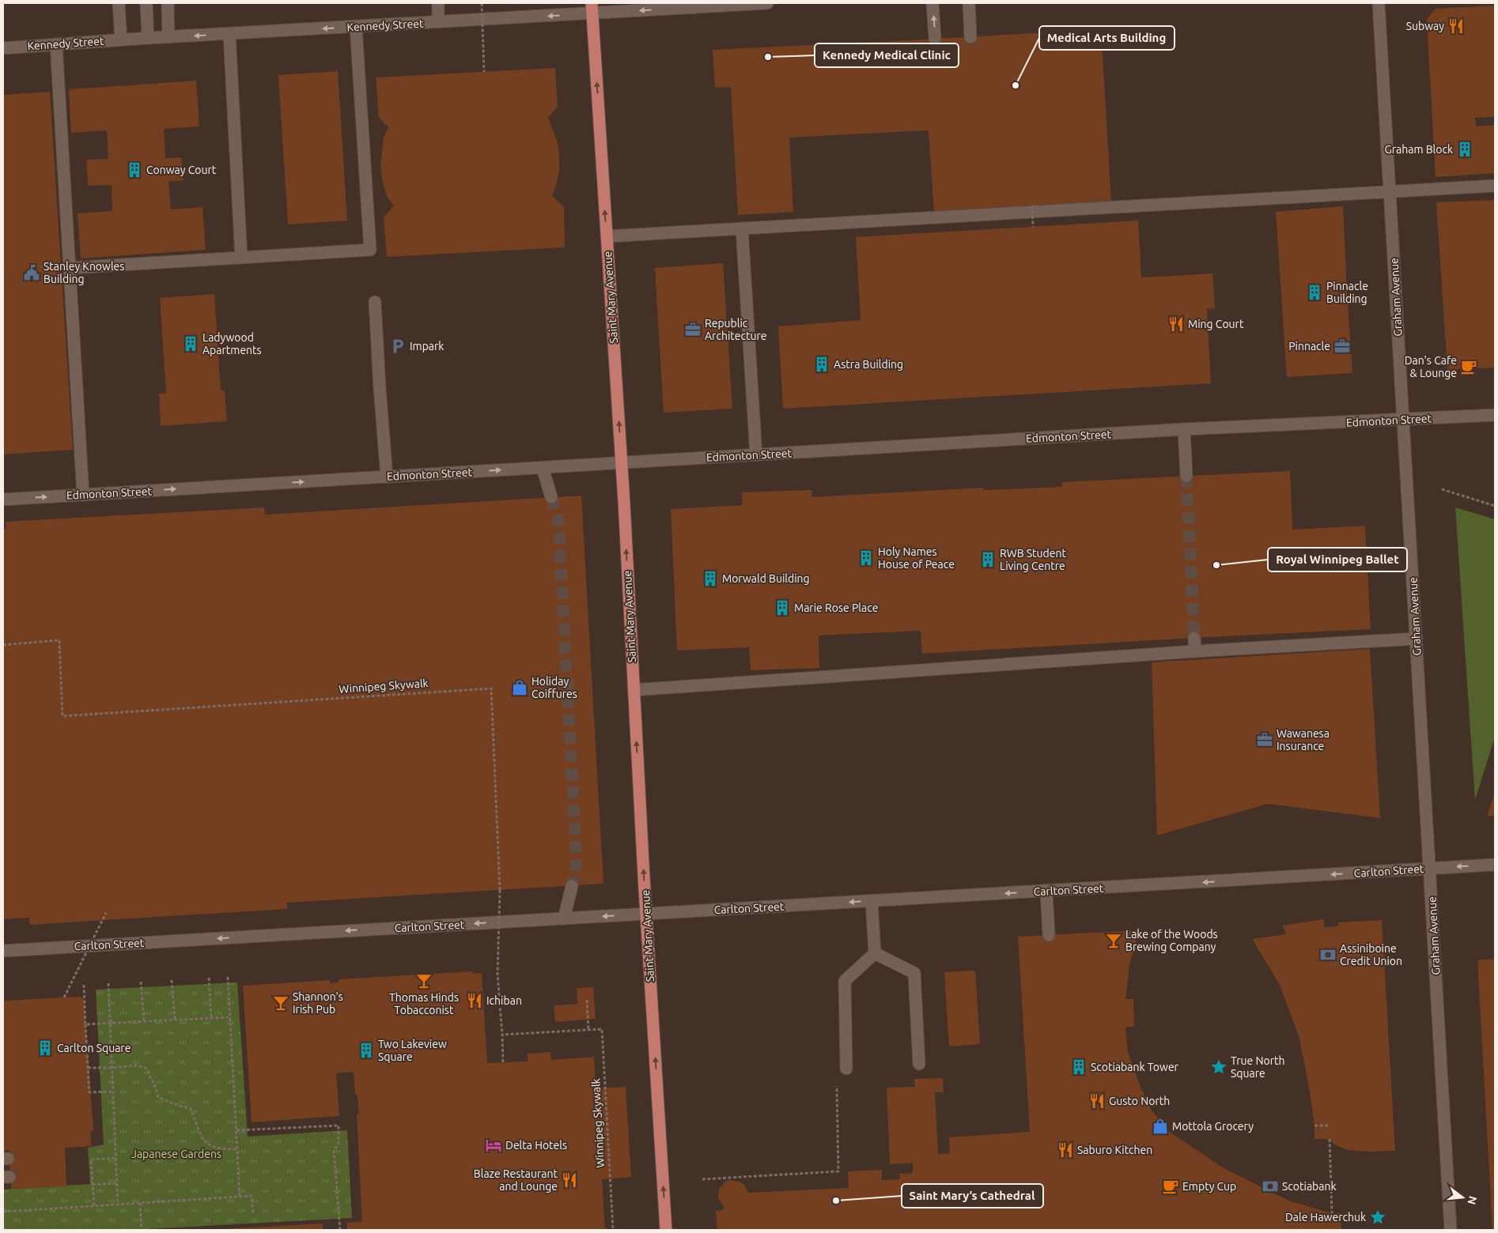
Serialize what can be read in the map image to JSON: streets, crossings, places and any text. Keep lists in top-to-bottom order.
{
  "streets": {
    "main road": ["Saint Mary Avenue"],
    "street": [
      "Kennedy Street",
      "Graham Avenue",
      "Edmonton Street",
      "Carlton Street"
    ],
    "path": ["Winnipeg Skywalk"]
  },
  "crossings": [
    ["Kennedy Street", "Saint Mary Avenue"],
    ["Saint Mary Avenue", "Edmonton Street"],
    ["Saint Mary Avenue", "Carlton Street"],
    ["Graham Avenue", "Edmonton Street"],
    ["Graham Avenue", "Carlton Street"]
  ],
  "one_way": [
    "Kennedy Street",
    "Saint Mary Avenue",
    "Edmonton Street",
    "Carlton Street"
  ],
  "parks": ["Japanese Gardens"],
  "places": {
    "restaurant": [
      "Subway",
      "Ming Court",
      "Ichiban",
      "Gusto North",
      "Saburo Kitchen",
      "Blaze Restaurant and Lounge"
    ],
    "other": [
      "Kennedy Medical Clinic",
      "Medical Arts Building",
      "Royal Winnipeg Ballet",
      "Saint Mary’s Cathedral"
    ],
    "building": [
      "Graham Block",
      "Conway Court",
      "Pinnacle Building",
      "Ladywood Apartments",
      "Astra Building",
      "Holy Names House of Peace",
      "RWB Student Living Centre",
      "Morwald Building",
      "Marie Rose Place",
      "Carlton Square",
      "Two Lakeview Square",
      "Scotiabank Tower"
    ],
    "public building": ["Stanley Knowles Building"],
    "office": ["Republic Architecture", "Pinnacle", "Wawanesa Insurance"],
    "parking": ["Impark"],
    "cafe": ["Dan's Cafe & Lounge", "Empty Cup"],
    "shop": ["Holiday Coiffures", "Mottola Grocery"],
    "bar": ["Lake of the Woods Brewing Company", "Thomas Hinds Tobacconist", "Shannon's Irish Pub"],
    "bank": ["Assiniboine Credit Union", "Scotiabank"],
    "place": ["True North Square", "Dale Hawerchuk"],
    "hotel": ["Delta Hotels"]
  },
  "north": "right"
}
